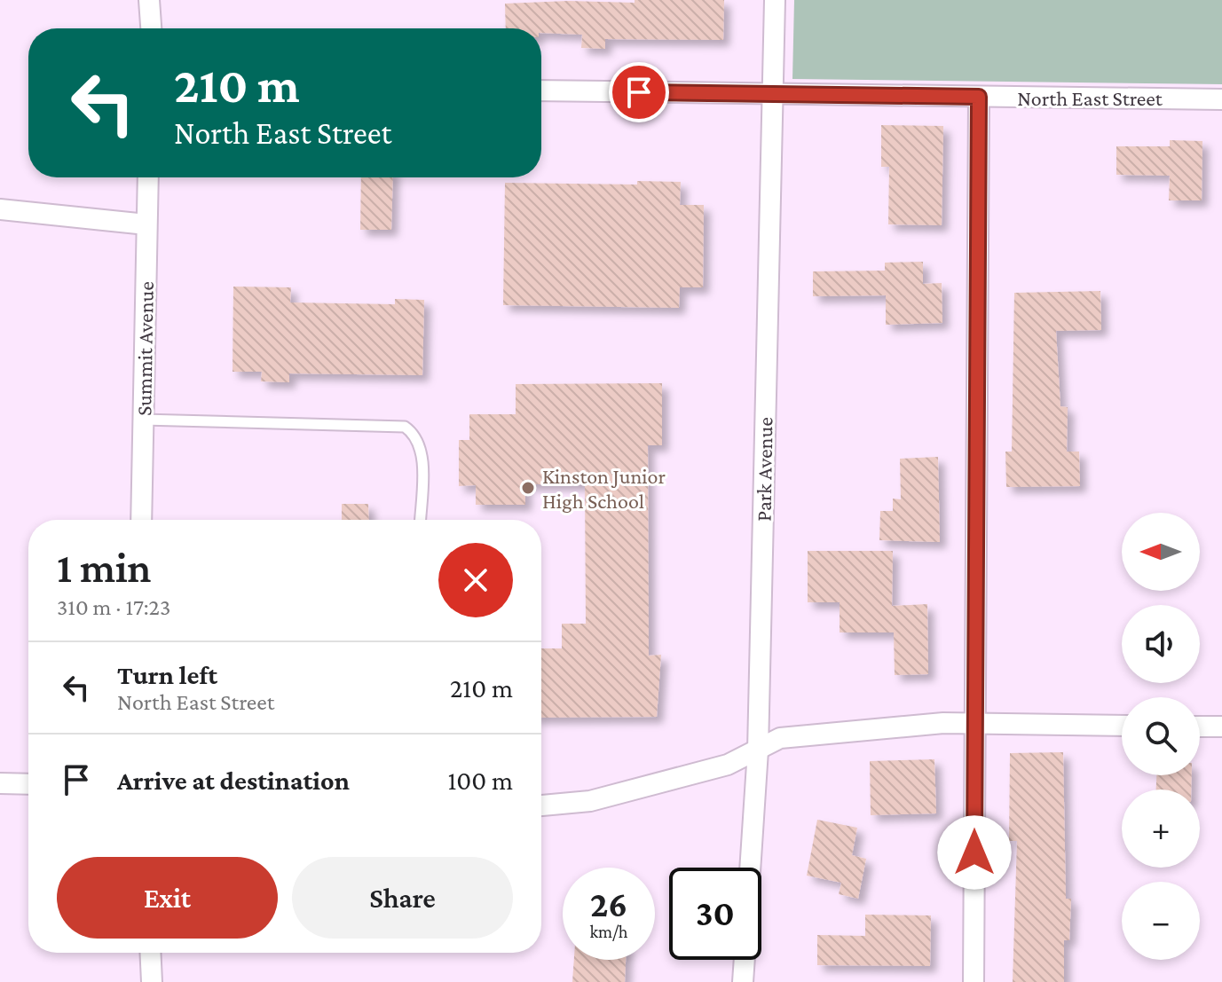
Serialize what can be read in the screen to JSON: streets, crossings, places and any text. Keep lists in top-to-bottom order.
{
  "streets": {
    "street": ["North East Street", "Summit Avenue", "Park Avenue"]
  },
  "crossings": [
    ["North East Street", "Park Avenue"]
  ],
  "places": ["Kinston Junior High School"],
  "north": "left",
  "page": {
    "turn": ["210 m", "North East Street"],
    "map_buttons": ["+", "−"],
    "heading": ["1 min", "310 m · 17:23"],
    "list": [
      {
        "name": "Turn left",
        "note": "North East Street",
        "value": "210 m"
      },
      {
        "name": "Arrive at destination",
        "value": "100 m"
      }
    ],
    "buttons": ["Exit", "Share"],
    "speed": "26 km/h",
    "limit": "30"
  }
}
